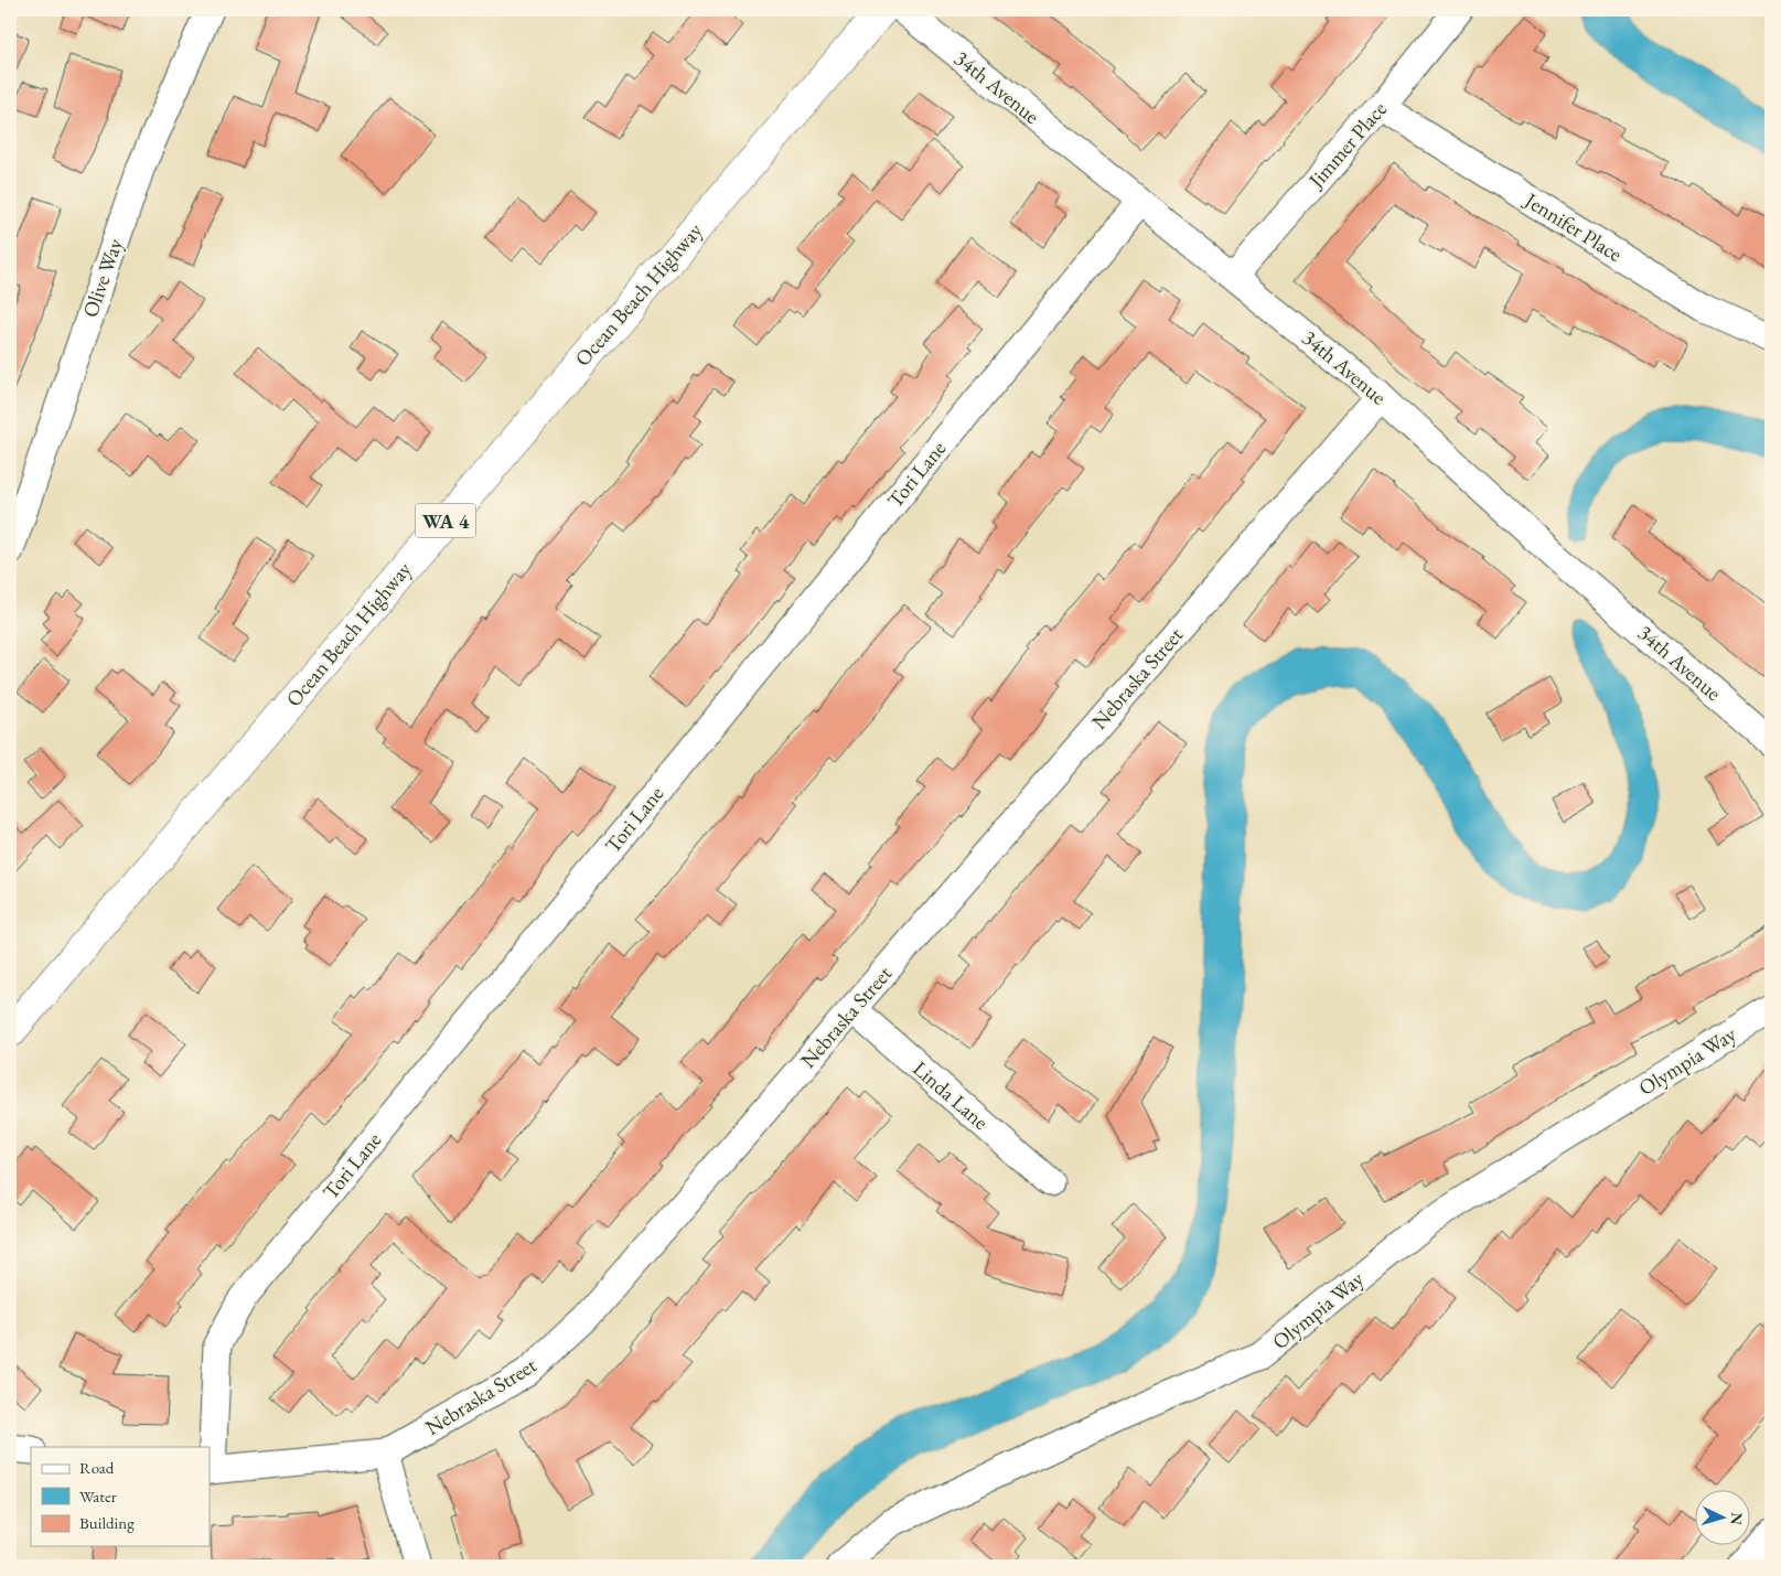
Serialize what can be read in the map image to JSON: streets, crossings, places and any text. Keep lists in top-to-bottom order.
{
  "streets": {
    "main road": ["Ocean Beach Highway", "WA 4"],
    "street": [
      "34th Avenue",
      "Jimmer Place",
      "Jennifer Place",
      "Olive Way",
      "Tori Lane",
      "Nebraska Street",
      "Olympia Way",
      "Linda Lane"
    ]
  },
  "crossings": [
    ["34th Avenue", "Jimmer Place"],
    ["34th Avenue", "Tori Lane"],
    ["34th Avenue", "Nebraska Street"],
    ["Jimmer Place", "Jennifer Place"],
    ["Tori Lane", "Nebraska Street"],
    ["Nebraska Street", "Linda Lane"]
  ],
  "legend": ["Road", "Water", "Building"],
  "north": "right"
}
